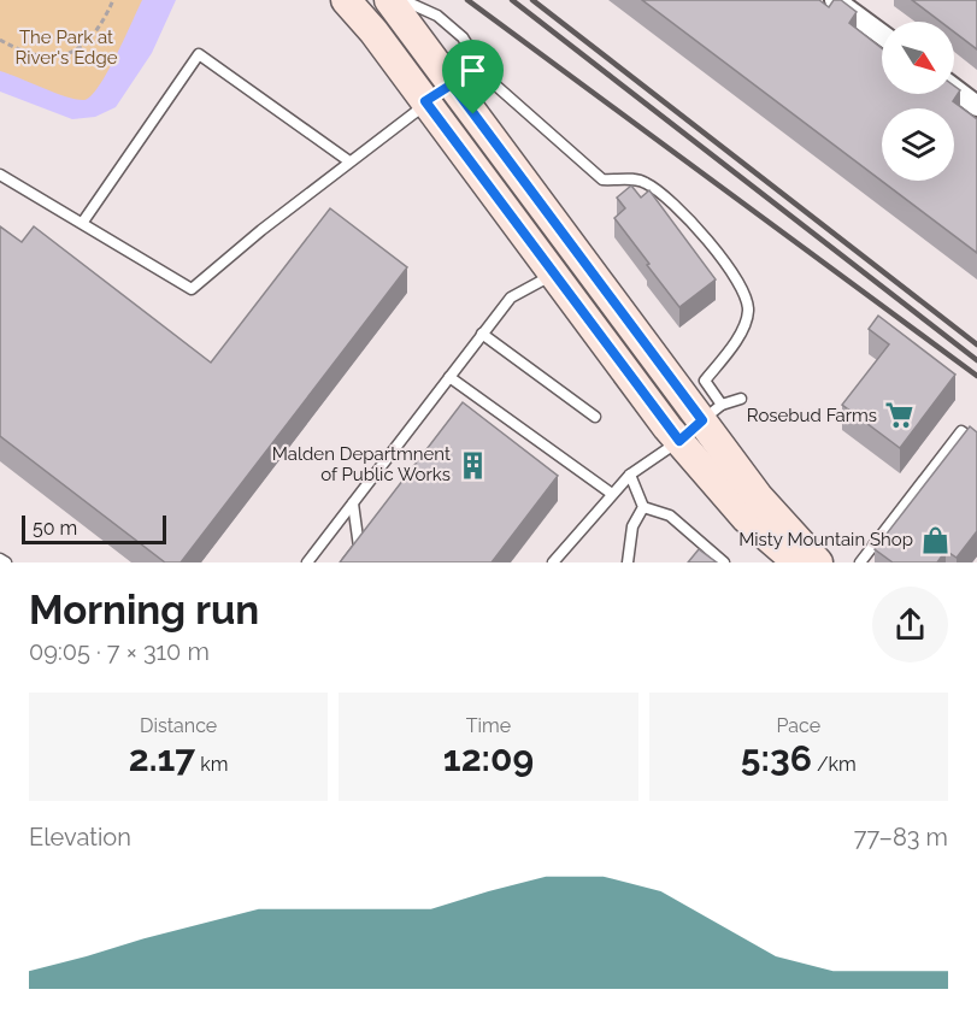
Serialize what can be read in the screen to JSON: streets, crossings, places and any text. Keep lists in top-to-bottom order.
{
  "parks": ["The Park at River's Edge"],
  "places": {
    "supermarket": ["Rosebud Farms"],
    "building": ["Malden Departmnent of Public Works"],
    "shop": ["Misty Mountain Shop"]
  },
  "scale_bar": "50 m",
  "north": "bottom right",
  "page": {
    "scale": "50 m",
    "heading": ["Morning run", "09:05 · 7 × 310 m"],
    "stats": [
      ["Distance", "2.17 km"],
      ["Time", "12:09"],
      ["Pace", "5:36 /km"]
    ],
    "chart": ["Elevation", "77–83 m"]
  }
}
